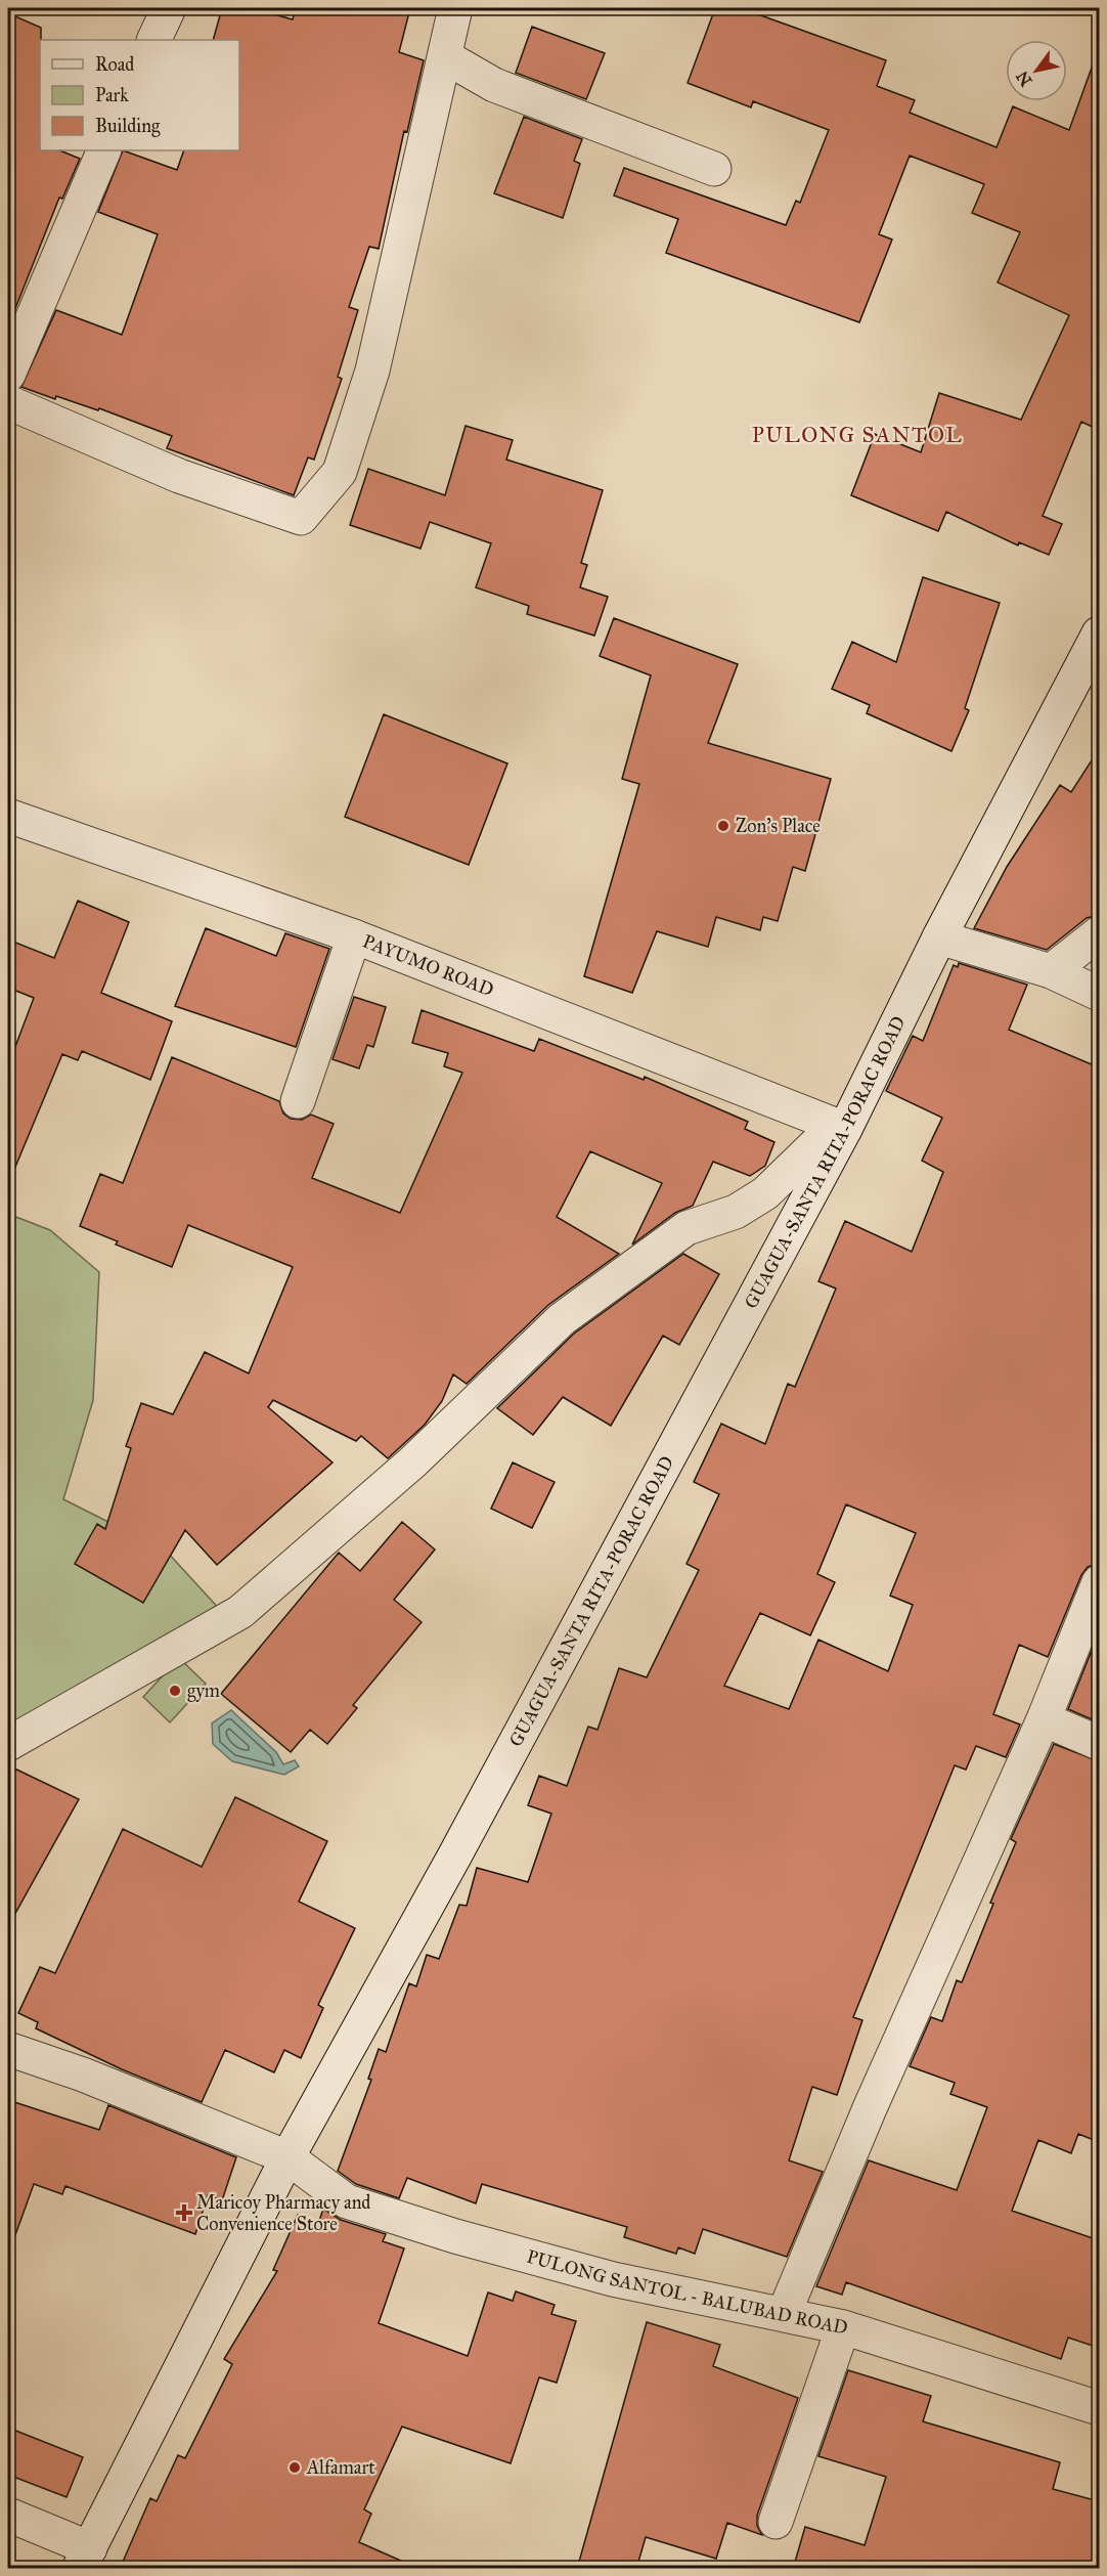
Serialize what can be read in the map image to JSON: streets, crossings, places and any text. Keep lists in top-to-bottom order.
{
  "streets": {
    "street": ["PAYUMO ROAD", "GUAGUA-SANTA RITA-PORAC ROAD", "PULONG SANTOL - BALUBAD ROAD"]
  },
  "crossings": [
    ["PAYUMO ROAD", "GUAGUA-SANTA RITA-PORAC ROAD"],
    ["GUAGUA-SANTA RITA-PORAC ROAD", "PULONG SANTOL - BALUBAD ROAD"]
  ],
  "districts": ["PULONG SANTOL"],
  "places": {
    "other": ["Zon's Place", "gym", "Alfamart"],
    "health": ["Maricoy Pharmacy and Convenience Store"]
  },
  "legend": ["Road", "Park", "Building"],
  "north": "bottom left"
}
